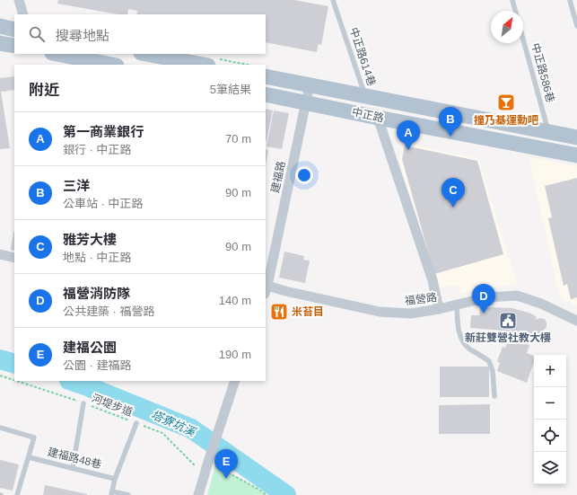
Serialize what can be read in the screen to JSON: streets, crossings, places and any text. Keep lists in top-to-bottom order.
{
  "streets": {
    "main road": ["中正路"],
    "street": ["建福路", "福營路"],
    "lane": ["中正路614巷", "中正路586巷", "建福路48巷"],
    "path": ["河堤步道"]
  },
  "crossings": [
    ["中正路614巷", "中正路"],
    ["中正路586巷", "中正路"],
    ["中正路", "建福路"],
    ["建福路", "福營路"]
  ],
  "water": ["塔寮坑溪"],
  "places": {
    "bar": ["撞乃基運動吧"],
    "restaurant": ["米苔目"],
    "public building": ["新莊雙營社教大樓"]
  },
  "north": "top right",
  "page": {
    "search": "搜尋地點",
    "heading": ["附近", "5筆結果"],
    "pins": [
      "B",
      "A",
      "C",
      "D",
      "E"
    ],
    "list": [
      {
        "mark": "A",
        "name": "第一商業銀行",
        "note": "銀行 · 中正路",
        "value": "70 m"
      },
      {
        "mark": "B",
        "name": "三洋",
        "note": "公車站 · 中正路",
        "value": "90 m"
      },
      {
        "mark": "C",
        "name": "雅芳大樓",
        "note": "地點 · 中正路",
        "value": "90 m"
      },
      {
        "mark": "D",
        "name": "福營消防隊",
        "note": "公共建築 · 福營路",
        "value": "140 m"
      },
      {
        "mark": "E",
        "name": "建福公園",
        "note": "公園 · 建福路",
        "value": "190 m"
      }
    ],
    "map_buttons": ["+", "−"]
  }
}
